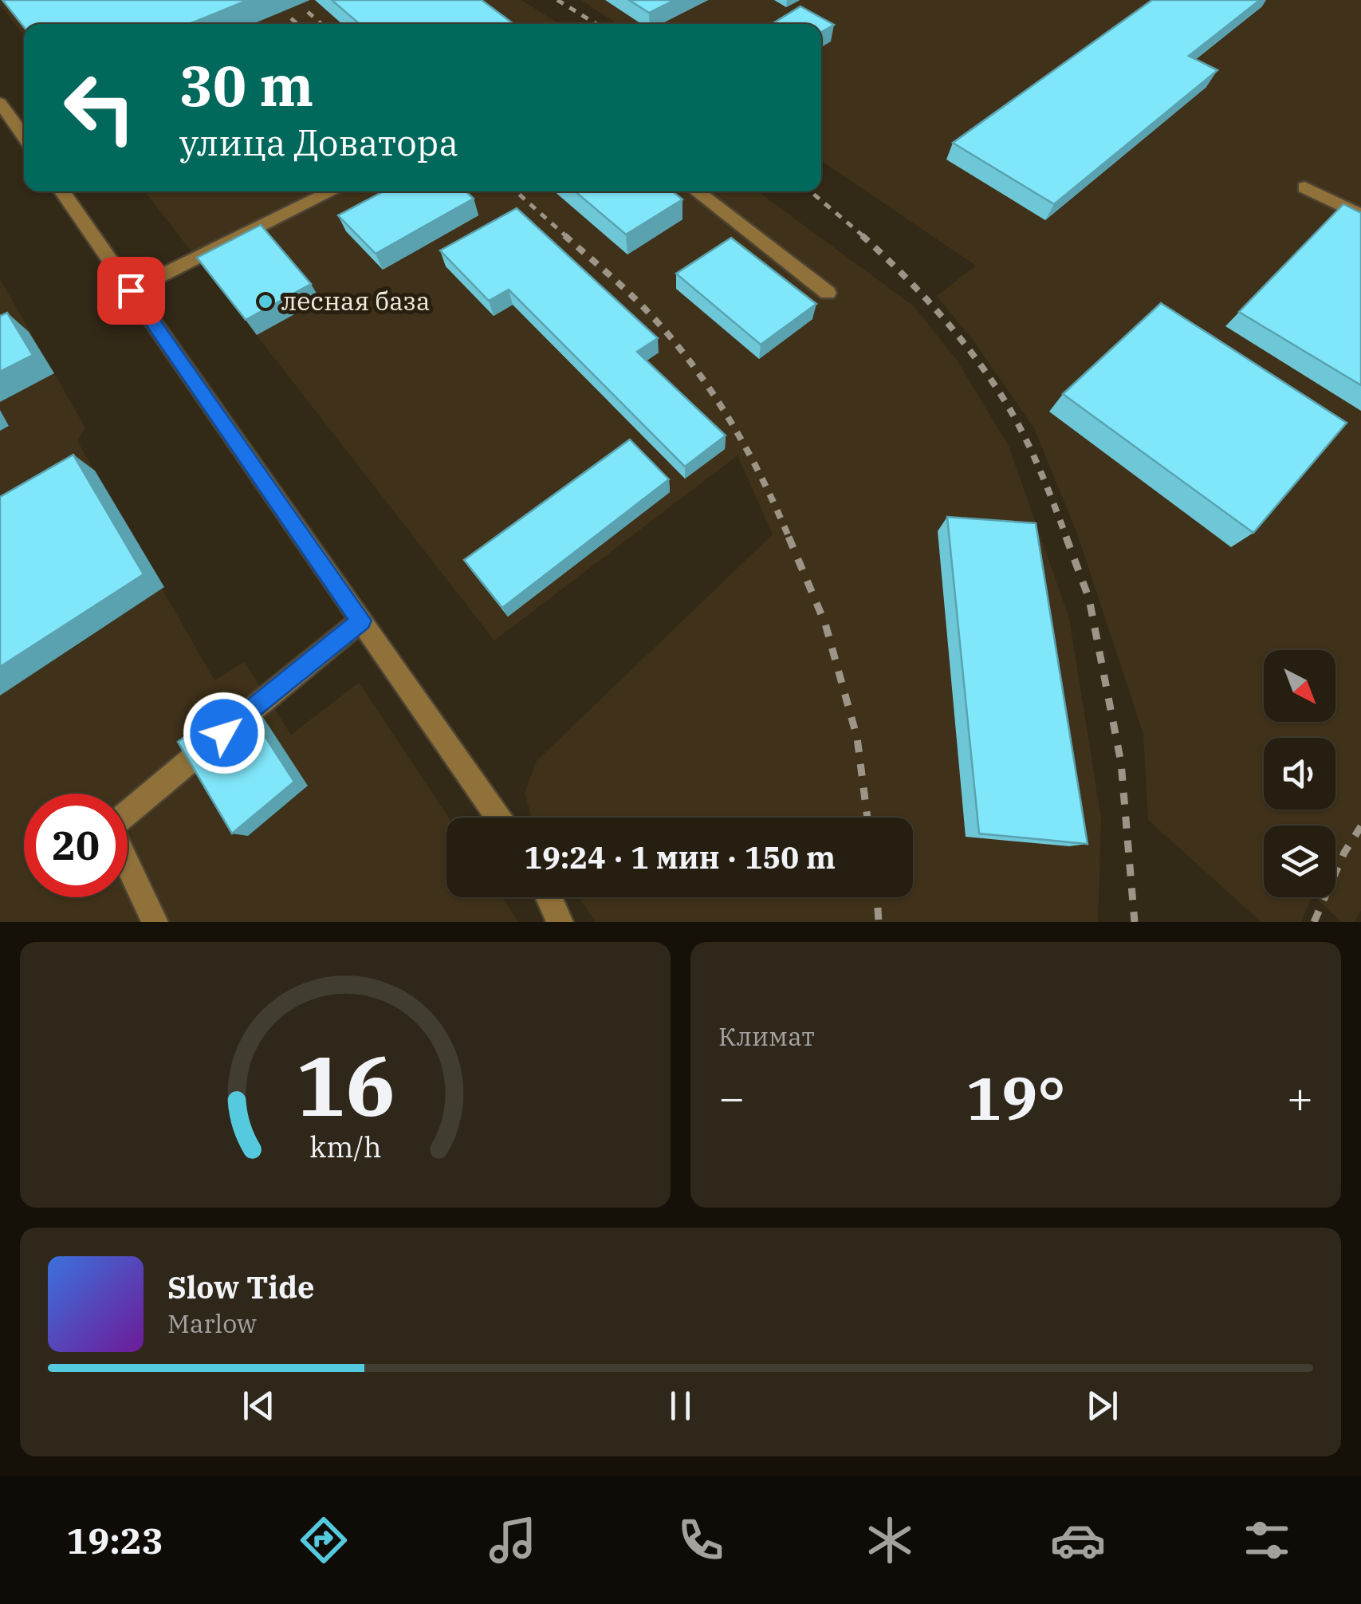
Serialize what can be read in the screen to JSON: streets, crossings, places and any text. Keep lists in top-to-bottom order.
{
  "places": ["лесная база"],
  "north": "bottom right",
  "page": {
    "turn": ["30 m", "улица Доватора"],
    "limit": "20",
    "trip": "19:24 · 1 мин · 150 m",
    "tile": "Климат",
    "heat": ["−", "19°", "+"],
    "song": ["Slow Tide", "Marlow"],
    "tabs": "19:23",
    "gauge": ["16", "km/h"]
  }
}
